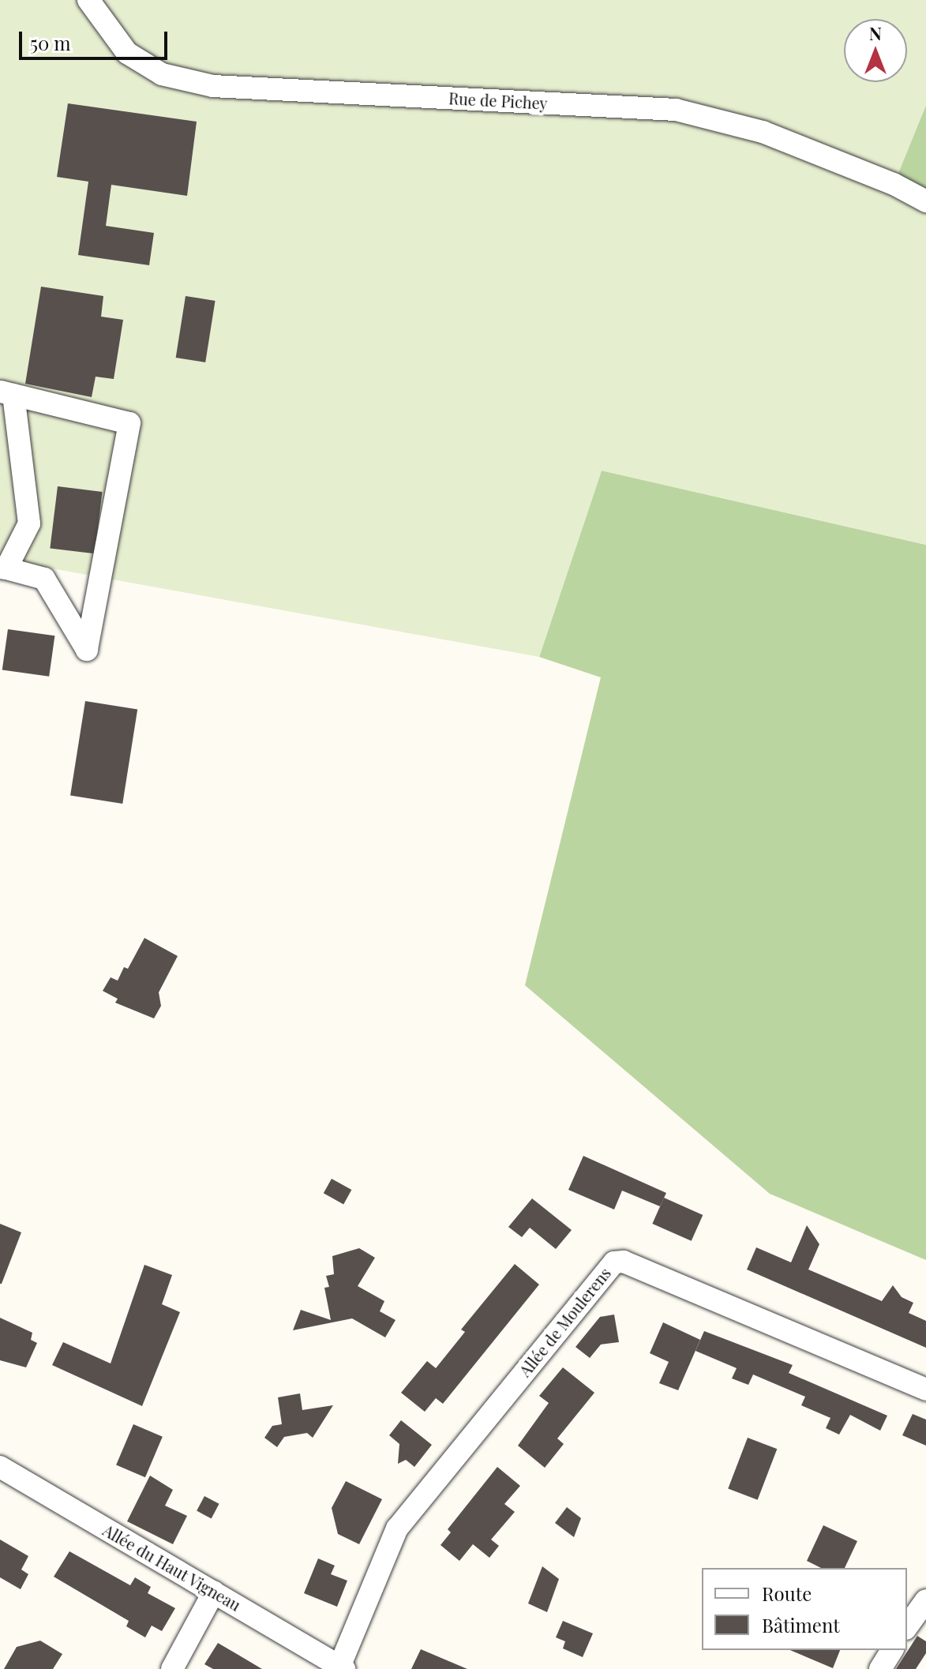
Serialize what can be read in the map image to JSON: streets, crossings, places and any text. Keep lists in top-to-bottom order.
{
  "streets": {
    "street": ["Rue de Pichey", "Allée de Moulerens", "Allée du Haut Vigneau"]
  },
  "crossings": [
    ["Allée de Moulerens", "Allée du Haut Vigneau"]
  ],
  "legend": ["Route", "Bâtiment"],
  "scale_bar": "50 m",
  "north": "top"
}
